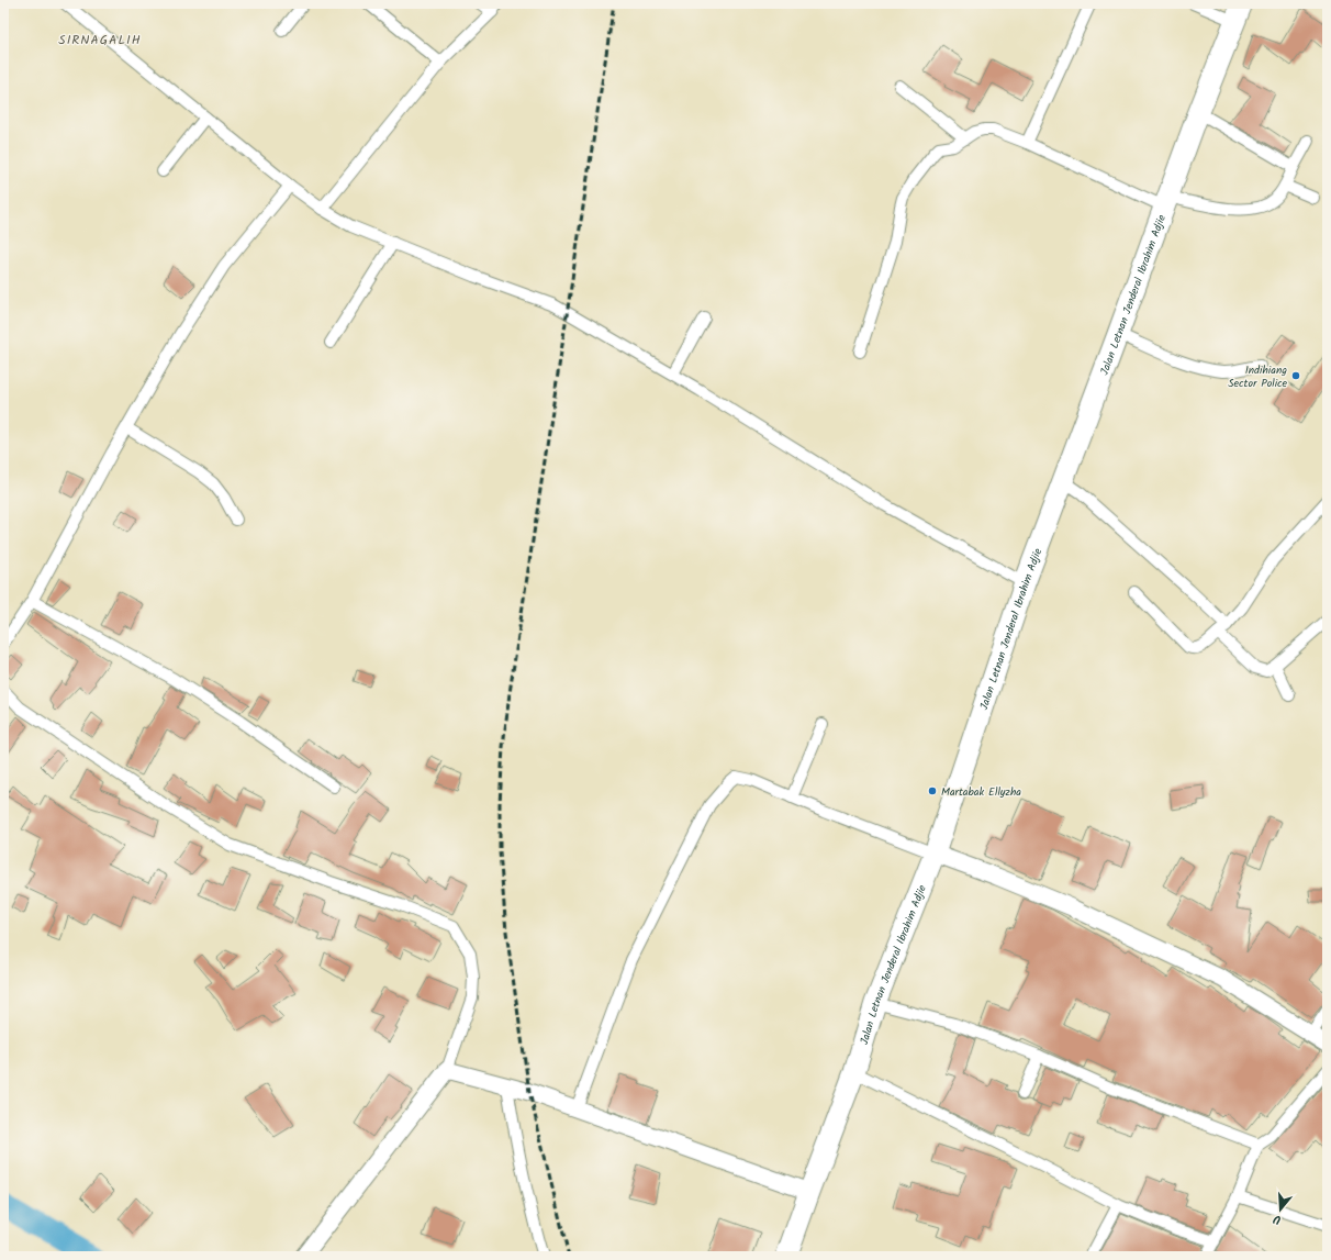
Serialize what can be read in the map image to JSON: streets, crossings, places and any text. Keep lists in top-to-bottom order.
{
  "streets": {
    "highway": ["Jalan Letnan Jenderal Ibrahim Adjie"]
  },
  "districts": ["SIRNAGALIH"],
  "places": ["Indihiang Sector Police", "Martabak Ellyzha"],
  "north": "bottom"
}
